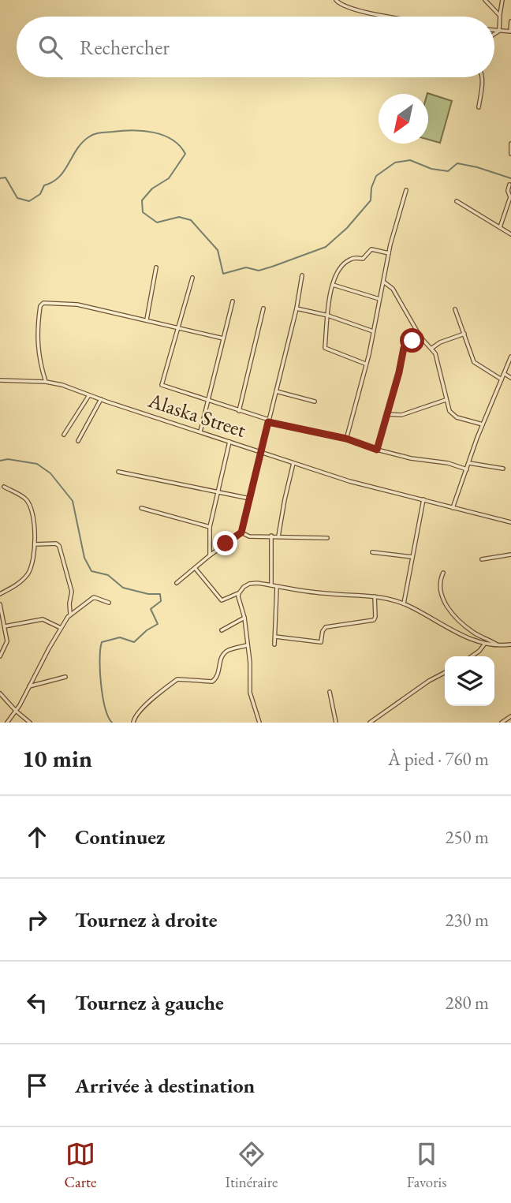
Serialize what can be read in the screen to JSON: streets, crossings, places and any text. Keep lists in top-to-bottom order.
{
  "streets": {
    "street": ["Alaska Street"]
  },
  "north": "bottom left",
  "page": {
    "search": "Rechercher",
    "heading": ["10 min", "À pied · 760 m"],
    "list": [
      ["Continuez", "250 m"],
      ["Tournez à droite", "230 m"],
      ["Tournez à gauche", "280 m"],
      "Arrivée à destination"
    ],
    "nav": ["Carte", "Itinéraire", "Favoris"]
  }
}
